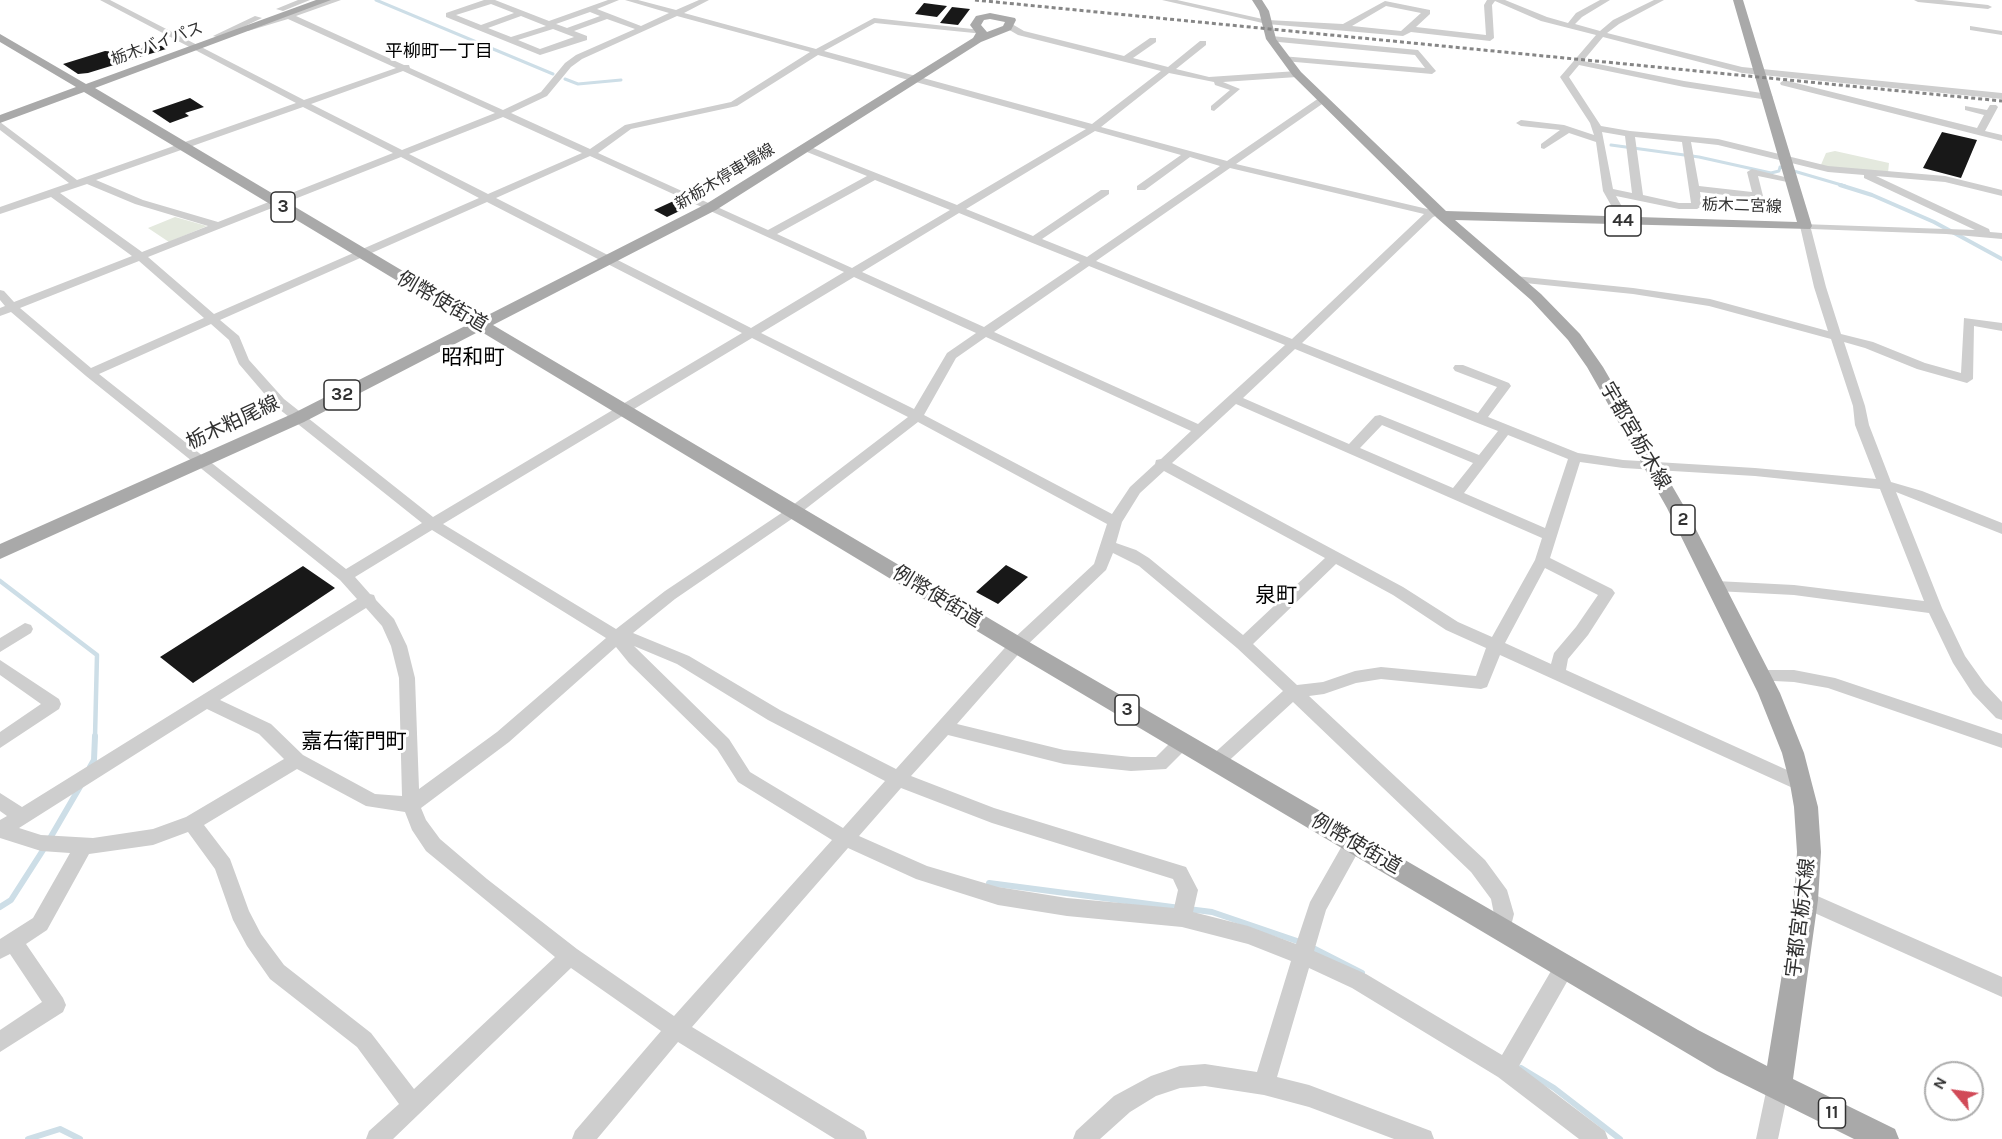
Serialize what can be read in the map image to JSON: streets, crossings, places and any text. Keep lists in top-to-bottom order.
{
  "streets": {
    "main road": [
      "栃木バイパス",
      "新栃木停車場線",
      "栃木二宮線",
      "3",
      "44",
      "例幣使街道",
      "32",
      "栃木粕尾線",
      "宇都宮栃木線",
      "2",
      "11"
    ]
  },
  "crossings": [
    ["栃木バイパス", "例幣使街道"],
    ["新栃木停車場線", "例幣使街道"],
    ["新栃木停車場線", "栃木粕尾線"],
    ["栃木二宮線", "宇都宮栃木線"],
    ["例幣使街道", "栃木粕尾線"],
    ["例幣使街道", "宇都宮栃木線"]
  ],
  "districts": [
    "平柳町一丁目",
    "昭和町",
    "泉町",
    "嘉右衛門町"
  ],
  "north": "top left"
}
